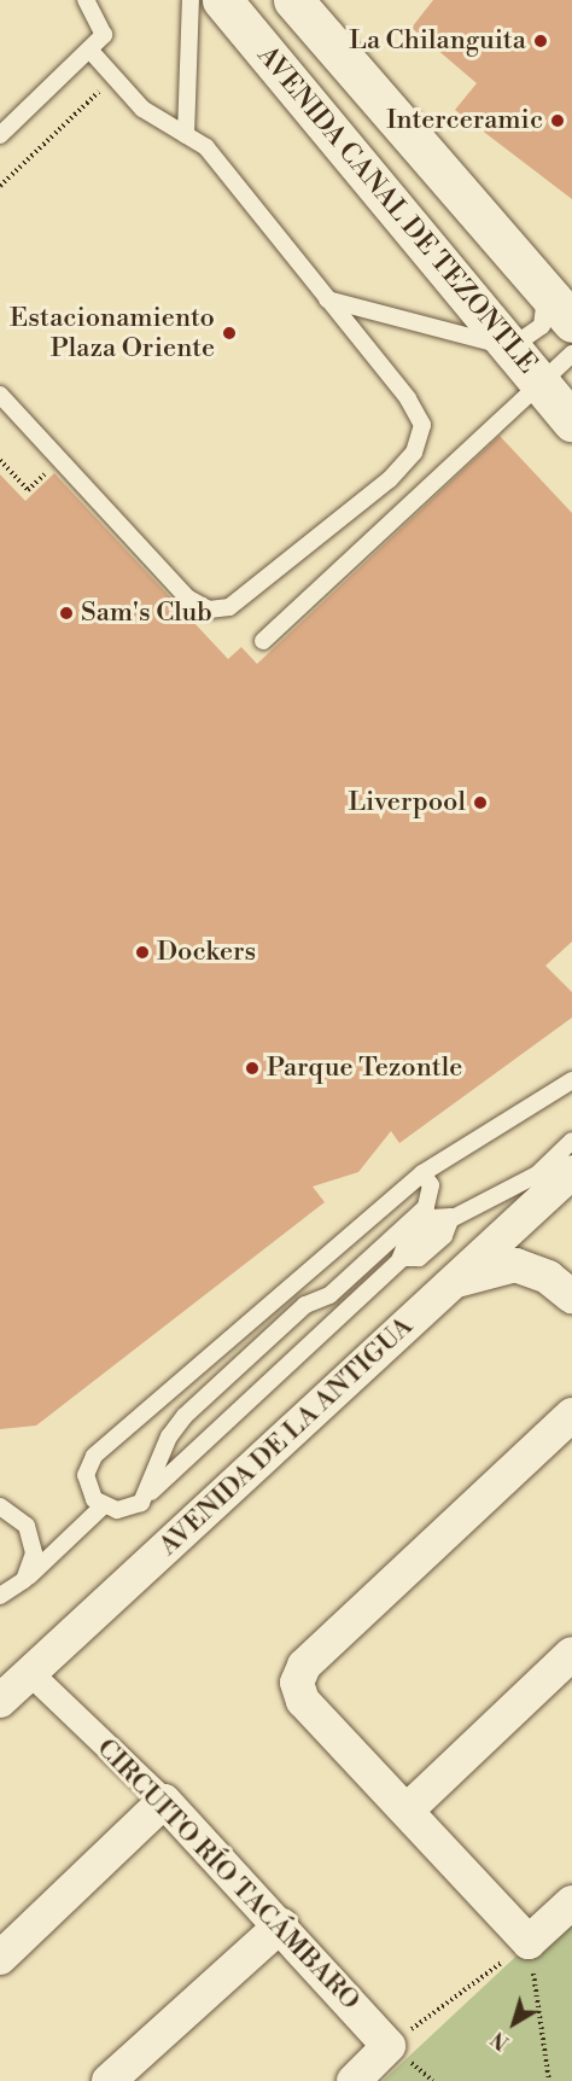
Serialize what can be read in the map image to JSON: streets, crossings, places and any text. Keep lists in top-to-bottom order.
{
  "streets": {
    "main road": ["AVENIDA CANAL DE TEZONTLE"],
    "street": ["AVENIDA DE LA ANTIGUA", "CIRCUITO RÍO TACÁMBARO"]
  },
  "crossings": [
    ["AVENIDA DE LA ANTIGUA", "CIRCUITO RÍO TACÁMBARO"]
  ],
  "places": [
    "La Chilanguita",
    "Interceramic",
    "Estacionamiento Plaza Oriente",
    "Sam's Club",
    "Liverpool",
    "Dockers",
    "Parque Tezontle"
  ],
  "north": "bottom left"
}
